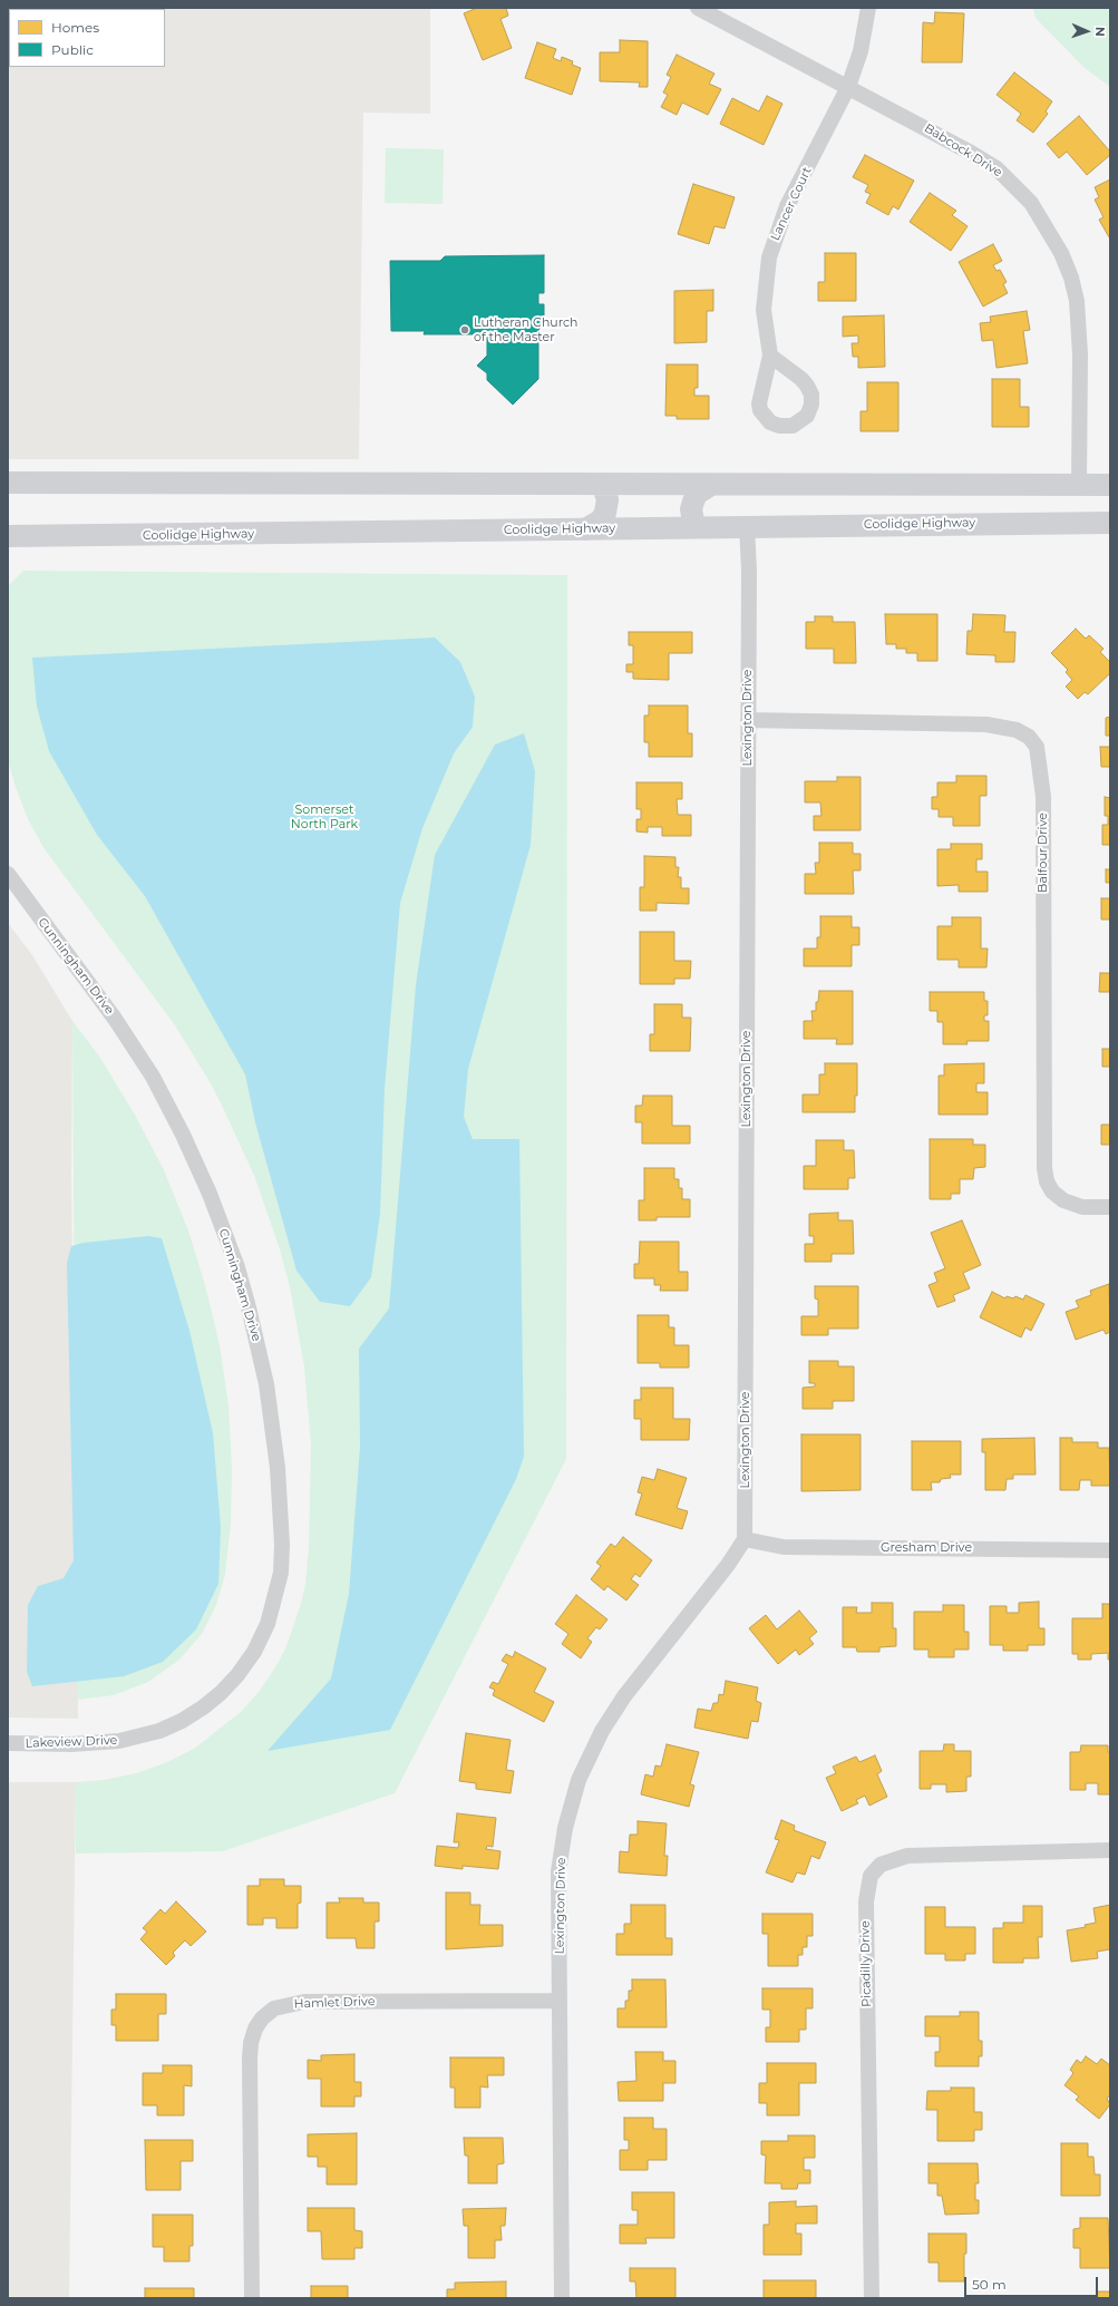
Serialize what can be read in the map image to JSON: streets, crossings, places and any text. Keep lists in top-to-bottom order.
{
  "streets": {
    "main road": ["Coolidge Highway"],
    "street": [
      "Babcock Drive",
      "Lancer Court",
      "Lexington Drive",
      "Balfour Drive",
      "Cunningham Drive",
      "Gresham Drive",
      "Lakeview Drive",
      "Picadilly Drive",
      "Hamlet Drive"
    ]
  },
  "crossings": [
    ["Babcock Drive", "Lancer Court"],
    ["Coolidge Highway", "Lexington Drive"],
    ["Lexington Drive", "Balfour Drive"],
    ["Lexington Drive", "Gresham Drive"],
    ["Lexington Drive", "Hamlet Drive"],
    ["Cunningham Drive", "Lakeview Drive"]
  ],
  "parks": ["Somerset North Park"],
  "places": ["Lutheran Church of the Master"],
  "legend": ["Homes", "Public"],
  "scale_bar": "50 m",
  "north": "right"
}
